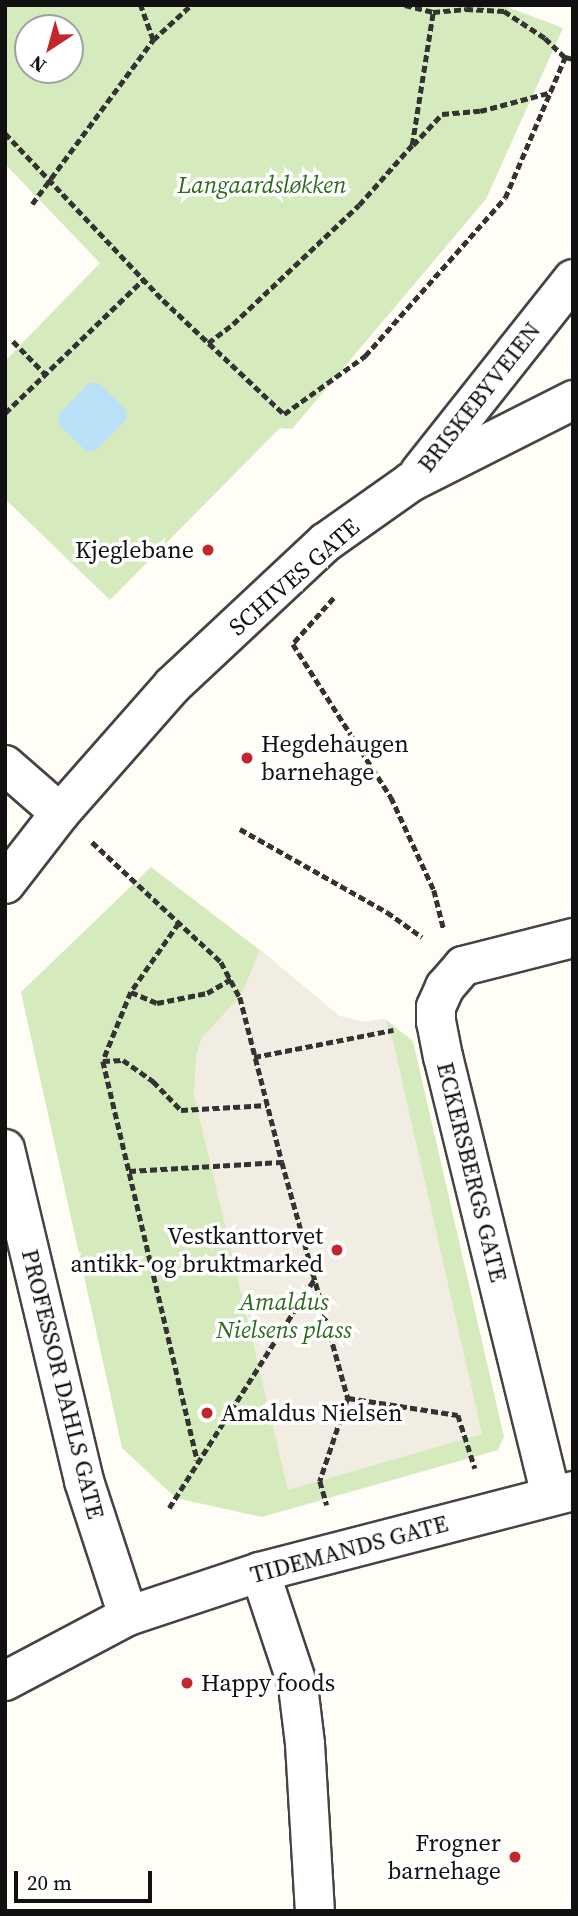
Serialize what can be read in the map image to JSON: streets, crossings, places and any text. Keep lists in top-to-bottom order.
{
  "streets": {
    "street": [
      "BRISKEBYVEIEN",
      "SCHIVES GATE",
      "ECKERSBERGS GATE",
      "PROFESSOR DAHLS GATE",
      "TIDEMANDS GATE"
    ]
  },
  "crossings": [
    ["BRISKEBYVEIEN", "SCHIVES GATE"],
    ["ECKERSBERGS GATE", "TIDEMANDS GATE"],
    ["PROFESSOR DAHLS GATE", "TIDEMANDS GATE"]
  ],
  "parks": ["Langaardsløkken", "Amaldus Nielsens plass"],
  "places": [
    "Kjeglebane",
    "Hegdehaugen barnehage",
    "Vestkanttorvet antikk- og bruktmarked",
    "Amaldus Nielsen",
    "Happy foods",
    "Frogner barnehage"
  ],
  "scale_bar": "20 m",
  "north": "bottom left"
}
